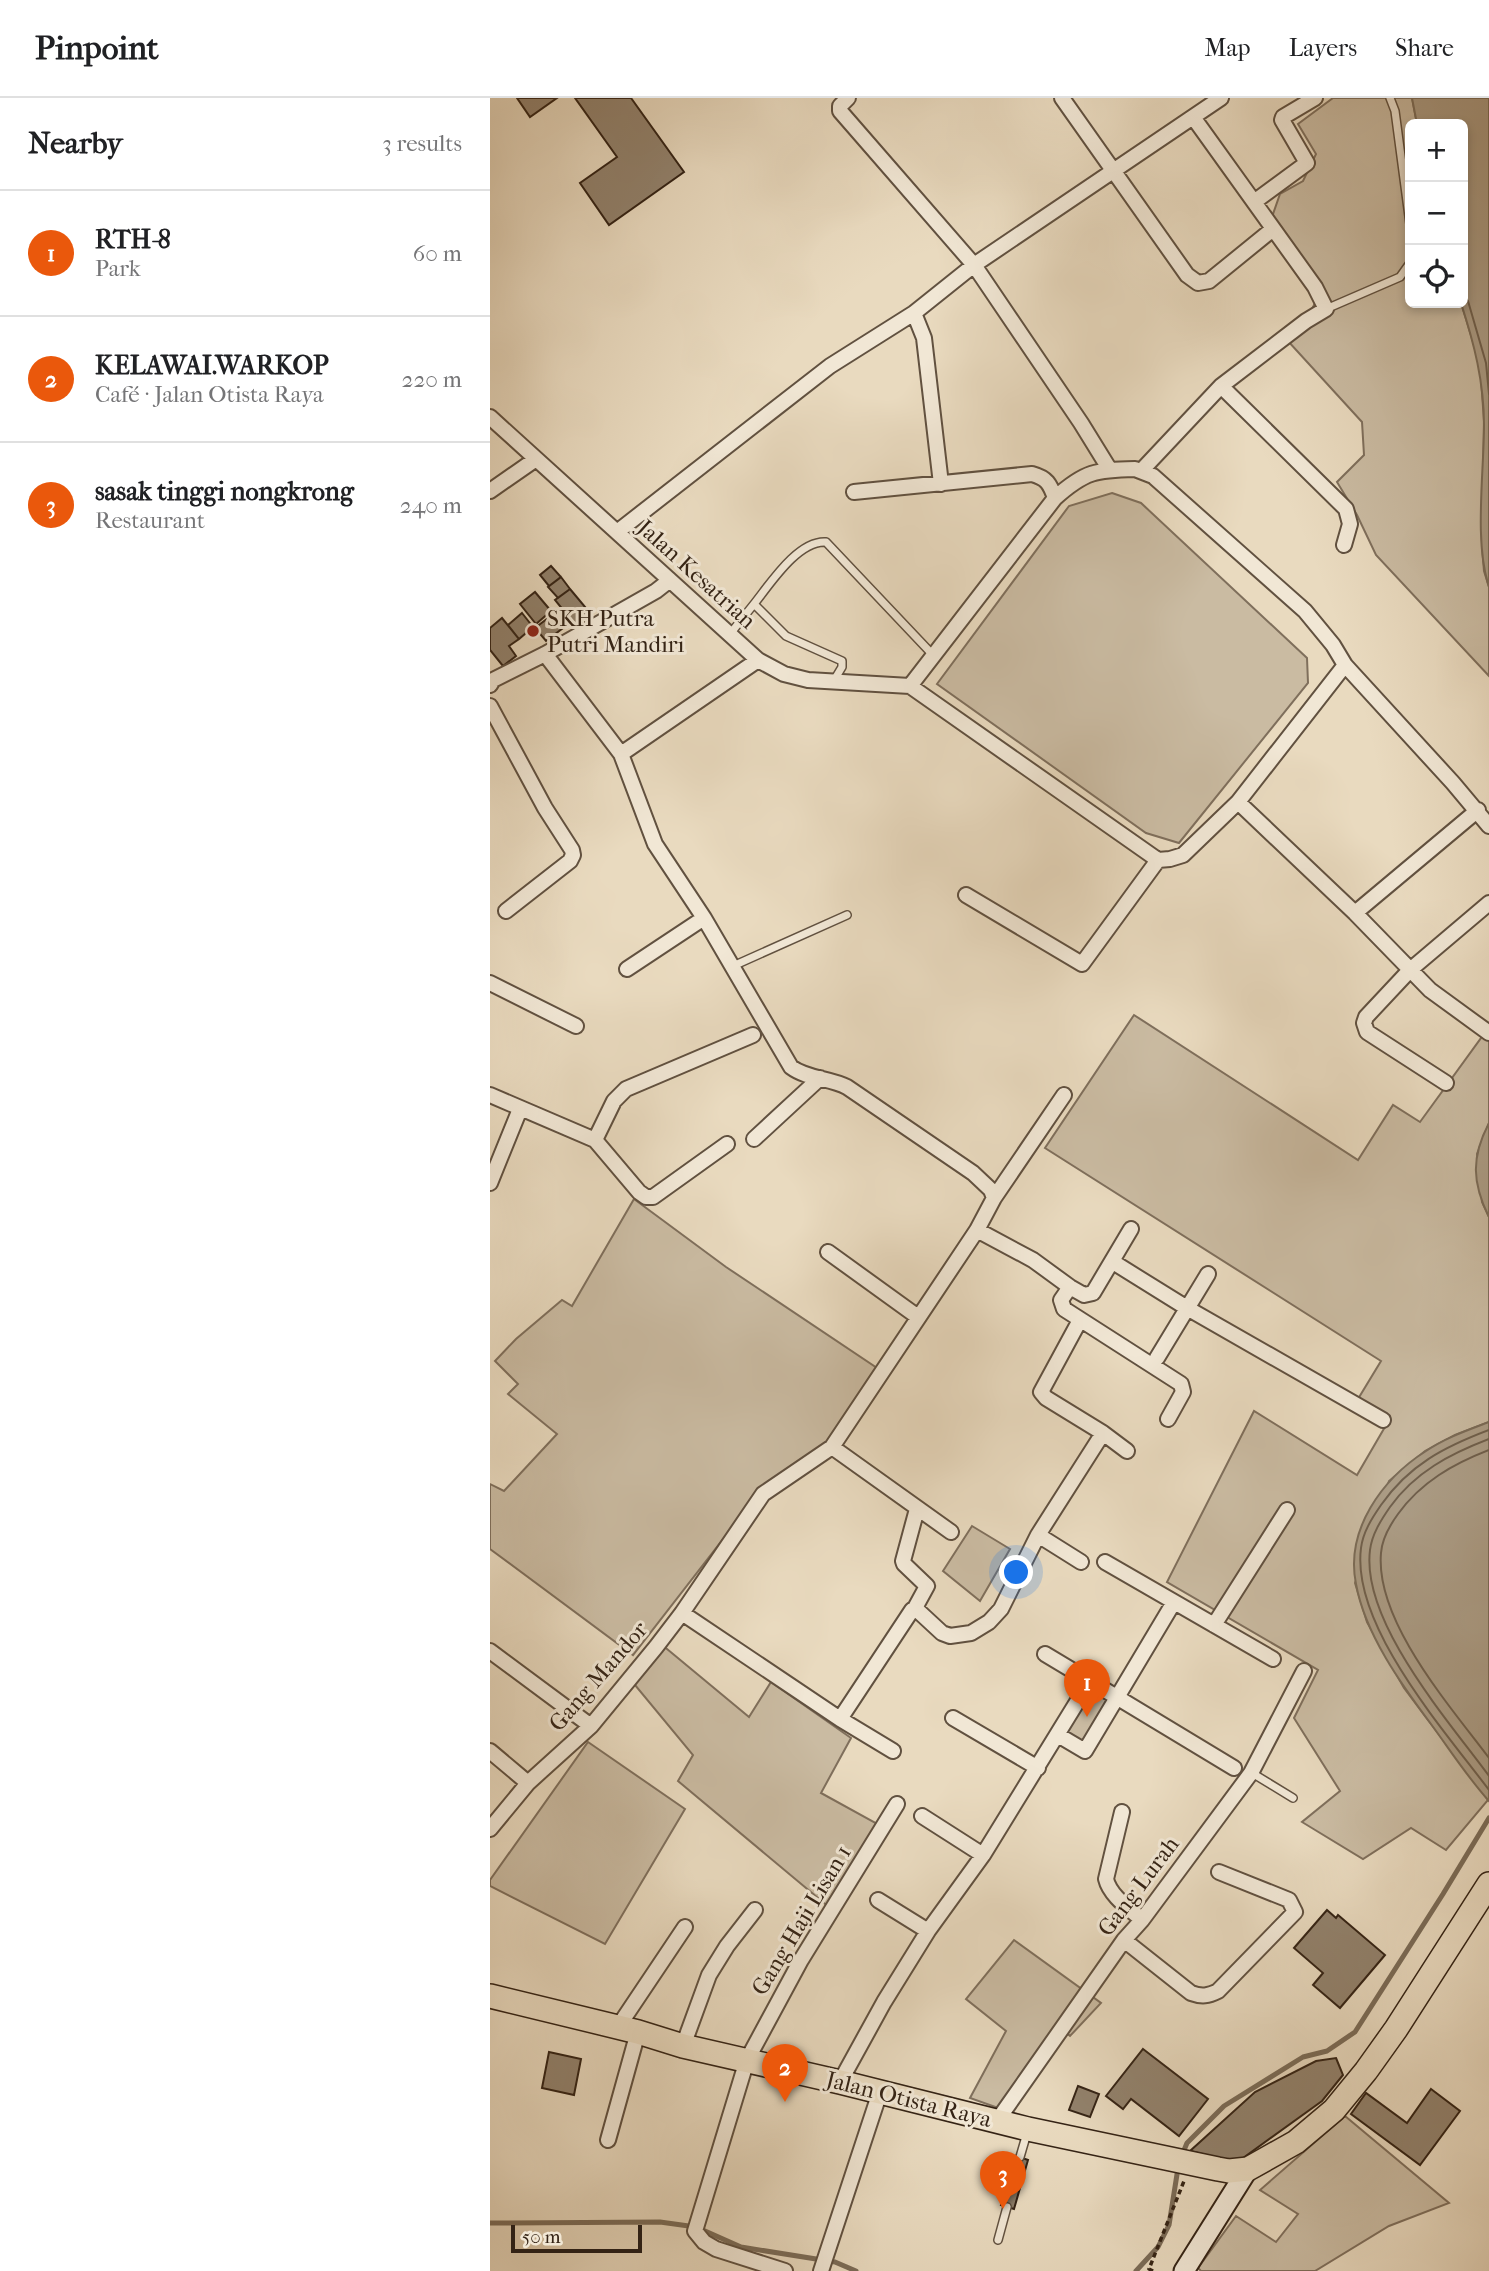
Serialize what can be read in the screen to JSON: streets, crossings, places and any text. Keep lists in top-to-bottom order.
{
  "streets": {
    "main road": ["Jalan Otista Raya"],
    "street": [
      "Jalan Kesatrian",
      "Gang Mandor",
      "Gang Lurah",
      "Gang Haji Lisan 1"
    ]
  },
  "crossings": [
    ["Gang Lurah", "Jalan Otista Raya"],
    ["Gang Haji Lisan 1", "Jalan Otista Raya"]
  ],
  "places": ["SKH Putra Putri Mandiri"],
  "scale_bar": "50 m",
  "page": {
    "header": "Pinpoint",
    "nav": ["Map", "Layers", "Share"],
    "heading": ["Nearby", "3 results"],
    "map_buttons": ["+", "−"],
    "list": [
      {
        "mark": "1",
        "name": "RTH-8",
        "note": "Park",
        "value": "60 m"
      },
      {
        "mark": "2",
        "name": "KELAWAI.WARKOP",
        "note": "Café · Jalan Otista Raya",
        "value": "220 m"
      },
      {
        "mark": "3",
        "name": "sasak tinggi nongkrong",
        "note": "Restaurant",
        "value": "240 m"
      }
    ],
    "pins": ["1", "2", "3"],
    "scale": "50 m"
  }
}
